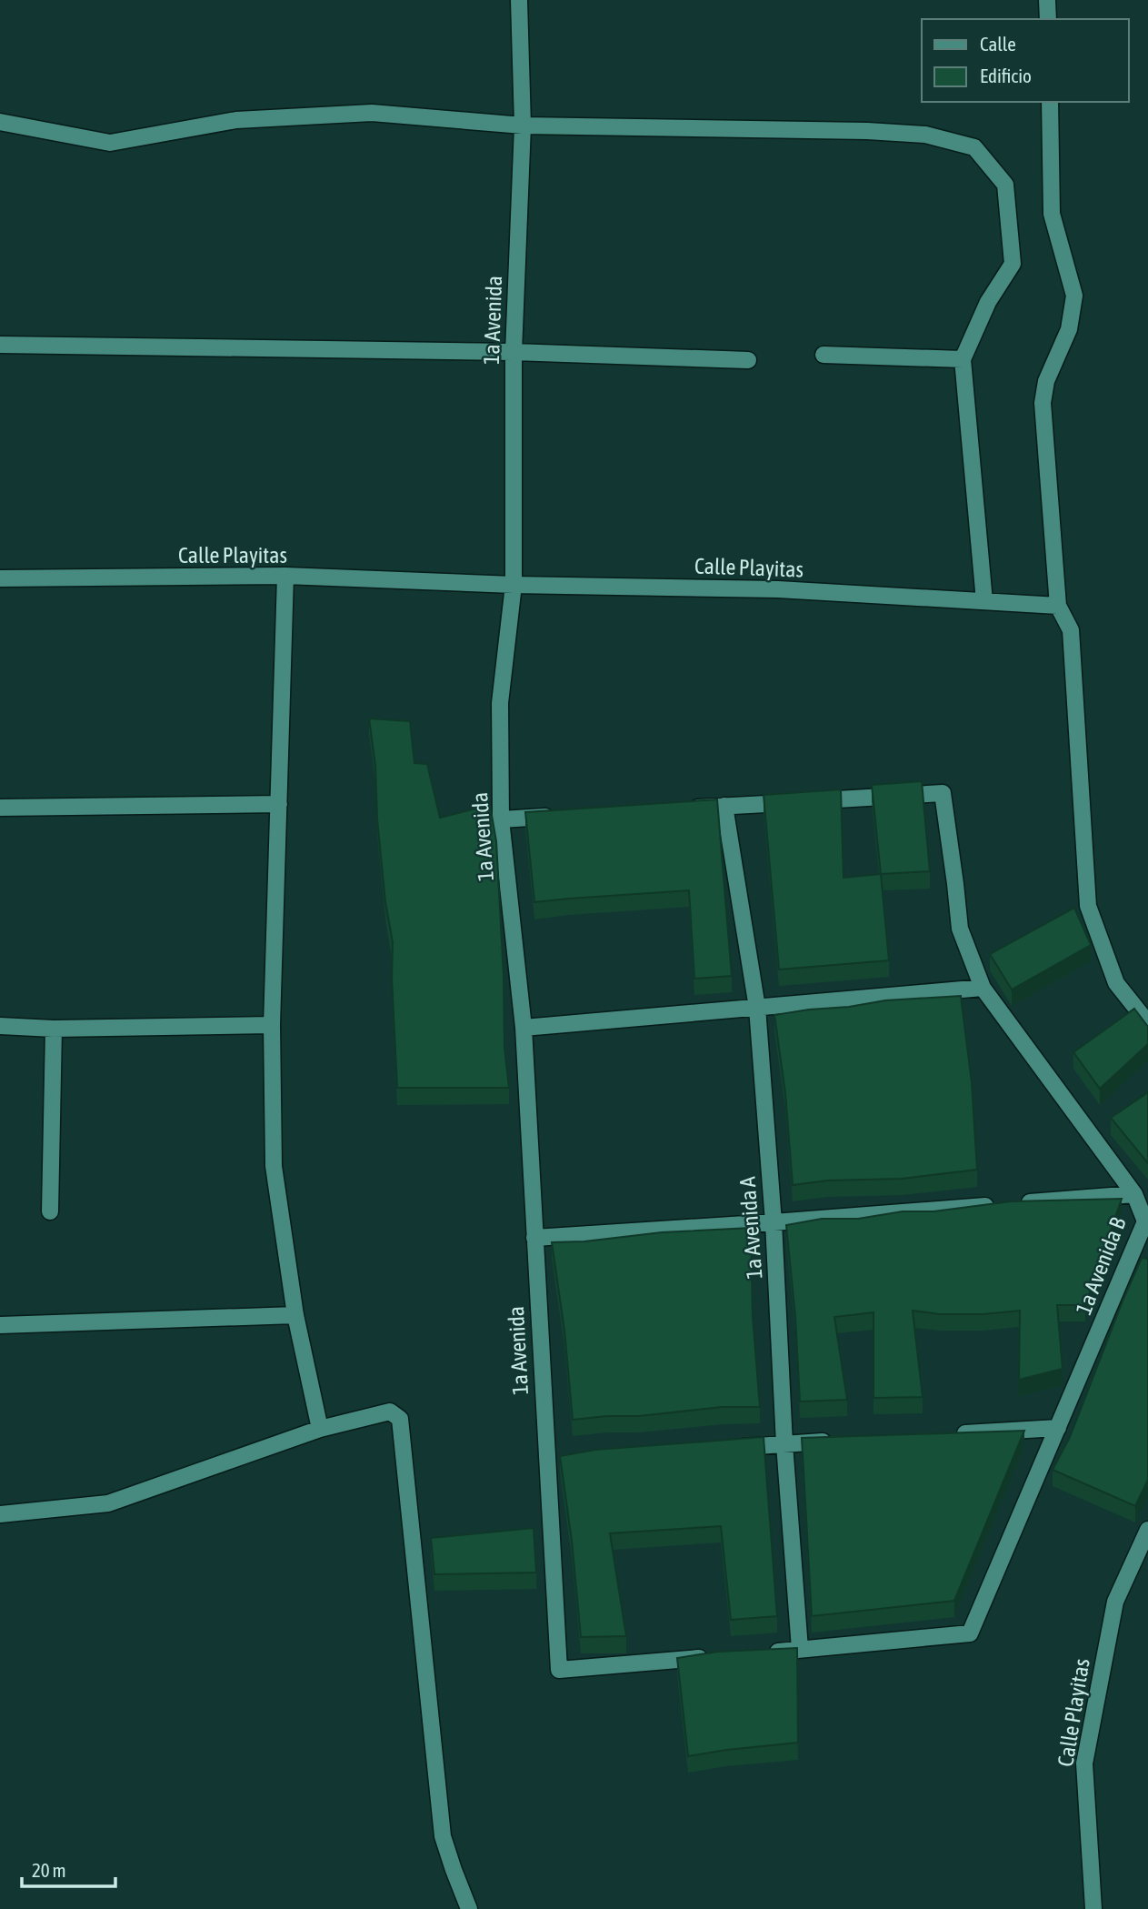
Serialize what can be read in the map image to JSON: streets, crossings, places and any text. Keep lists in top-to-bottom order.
{
  "streets": {
    "street": [
      "1a Avenida",
      "Calle Playitas",
      "1a Avenida A",
      "1a Avenida B"
    ]
  },
  "crossings": [
    ["1a Avenida", "Calle Playitas"],
    ["1a Avenida A", "1a Avenida B"]
  ],
  "legend": ["Calle", "Edificio"],
  "scale_bar": "20 m"
}
